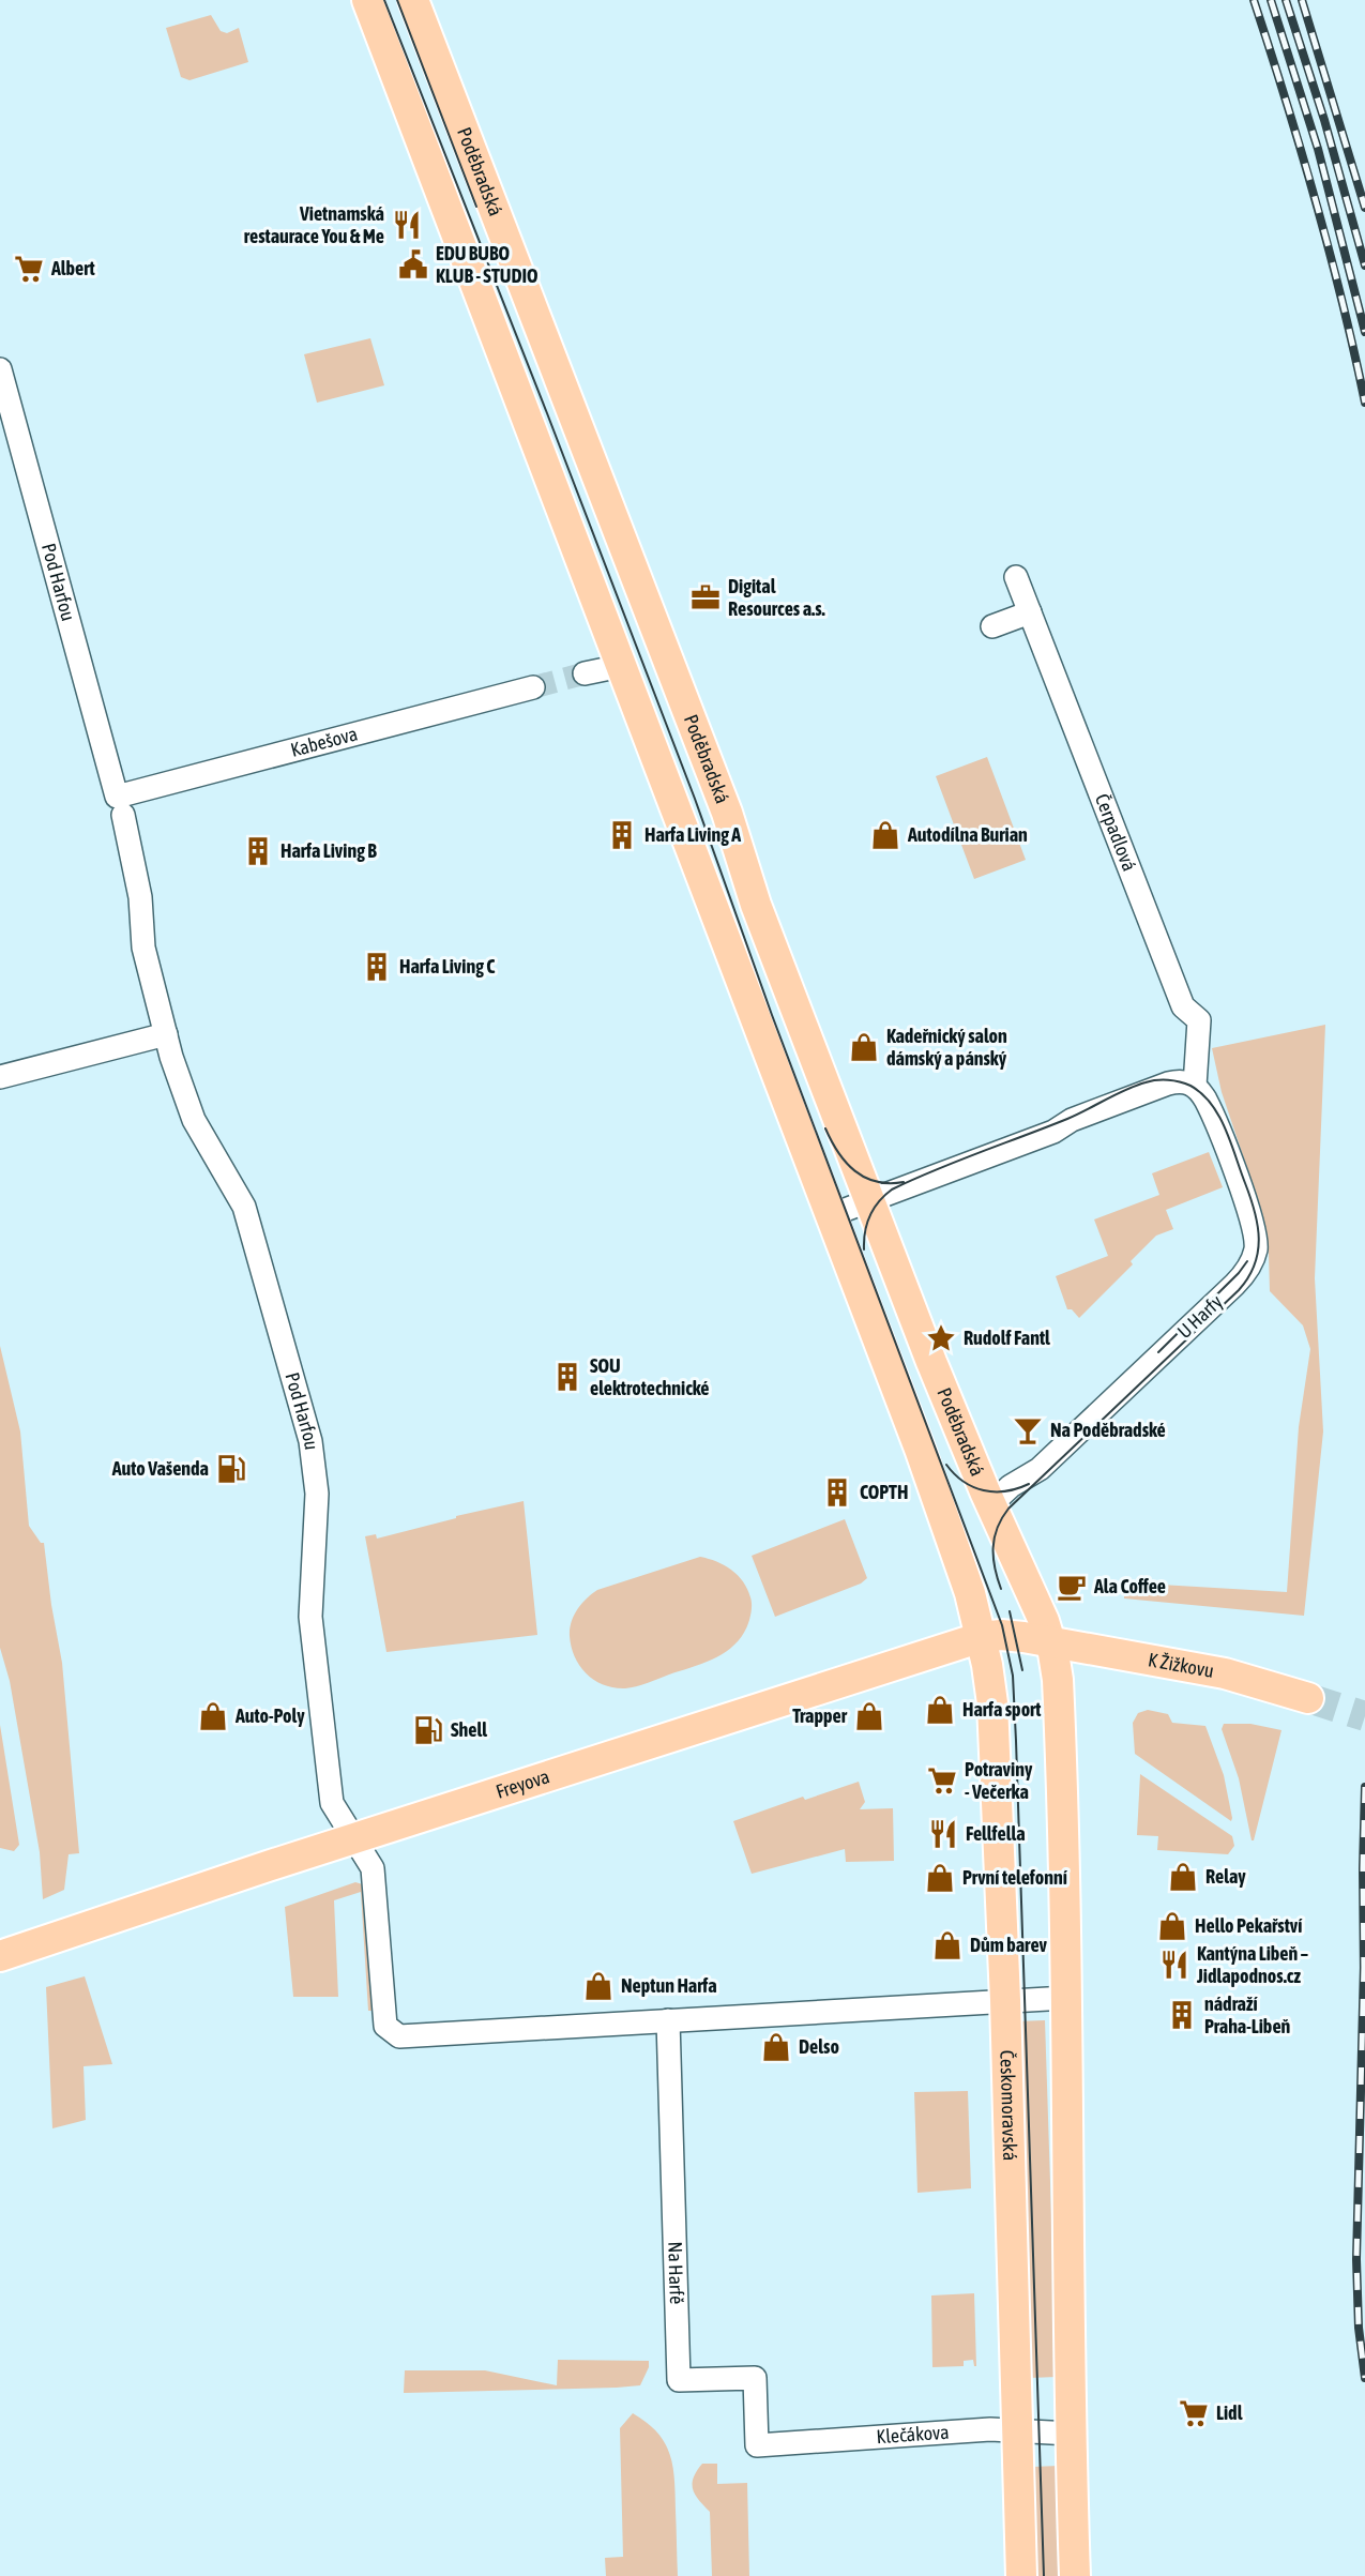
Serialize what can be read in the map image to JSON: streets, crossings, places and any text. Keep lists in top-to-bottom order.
{
  "streets": {
    "main road": [
      "Poděbradská",
      "K Žižkovu",
      "Freyova",
      "Českomoravská"
    ],
    "street": [
      "Pod Harfou",
      "Kabešova",
      "Čerpadlová",
      "U Harfy",
      "Na Harfě",
      "Klečákova"
    ]
  },
  "crossings": [
    ["Poděbradská", "U Harfy"],
    ["Poděbradská", "K Žižkovu"],
    ["Poděbradská", "Freyova"],
    ["Pod Harfou", "Kabešova"],
    ["Pod Harfou", "Freyova"],
    ["Pod Harfou", "Na Harfě"],
    ["Čerpadlová", "U Harfy"],
    ["K Žižkovu", "Freyova"],
    ["Freyova", "Českomoravská"],
    ["Českomoravská", "Klečákova"],
    ["Na Harfě", "Klečákova"]
  ],
  "places": {
    "restaurant": ["Vietnamská restaurace You & Me", "Fellfella", "Kantýna Libeň – Jidlapodnos.cz"],
    "public building": ["EDU BUBO KLUB - STUDIO"],
    "supermarket": ["Albert", "Potraviny - Večerka", "Lidl"],
    "office": ["Digital Resources a.s."],
    "building": [
      "Harfa Living A",
      "Harfa Living B",
      "Harfa Living C",
      "SOU elektrotechnické",
      "COPTH",
      "nádraží Praha-Libeň"
    ],
    "shop": [
      "Autodílna Burian",
      "Kadeřnický salon dámský a pánský",
      "Harfa sport",
      "Auto-Poly",
      "Trapper",
      "Relay",
      "První telefonní",
      "Hello Pekařství",
      "Dům barev",
      "Neptun Harfa",
      "Delso"
    ],
    "place": ["Rudolf Fantl"],
    "bar": ["Na Poděbradské"],
    "fuel station": ["Auto Vašenda", "Shell"],
    "cafe": ["Ala Coffee"]
  }
}
